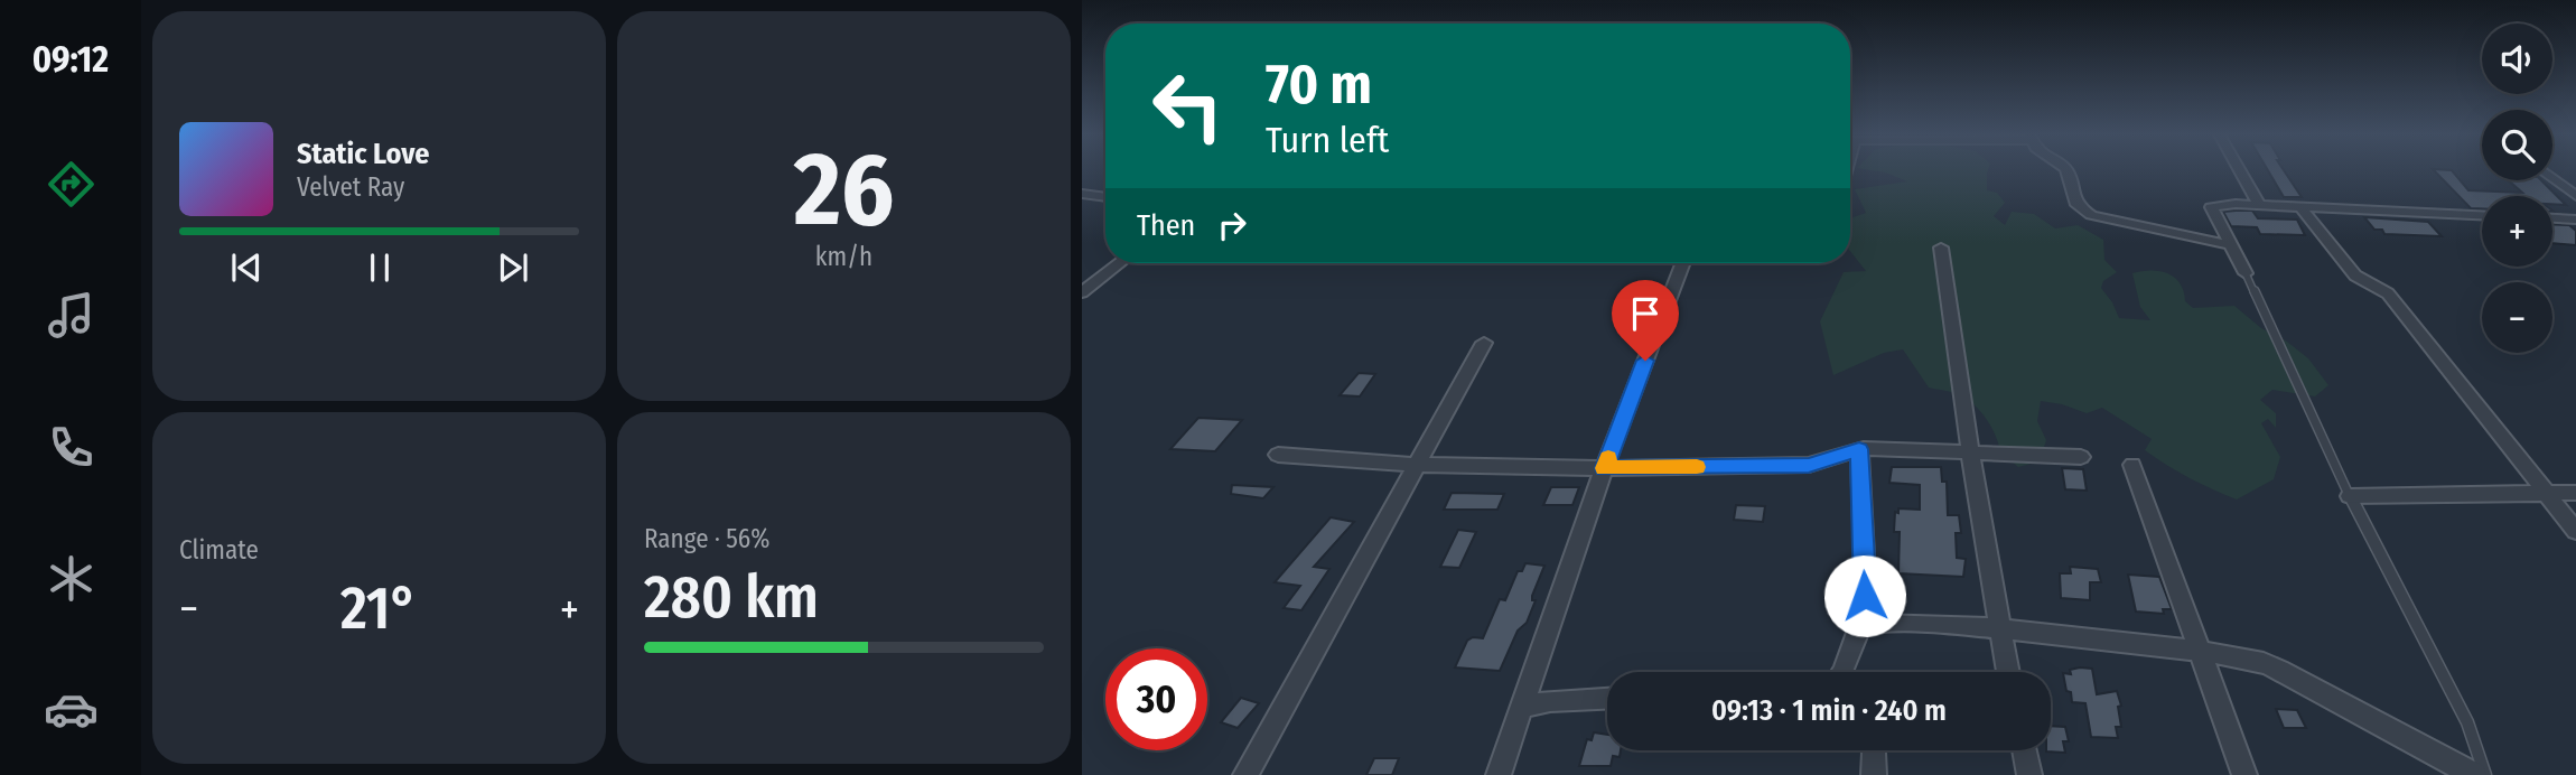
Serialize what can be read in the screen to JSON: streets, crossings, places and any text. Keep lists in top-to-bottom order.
{
  "page": {
    "tabs": "09:12",
    "tile": [
      ["26", "km/h"],
      "Climate",
      ["Range · 56%", "280 km"]
    ],
    "map_buttons": ["+", "−"],
    "turn": ["70 m", "Turn left"],
    "song": ["Static Love", "Velvet Ray"],
    "then": "Then",
    "heat": ["−", "21°", "+"],
    "limit": "30",
    "trip": "09:13 · 1 min · 240 m"
  }
}
